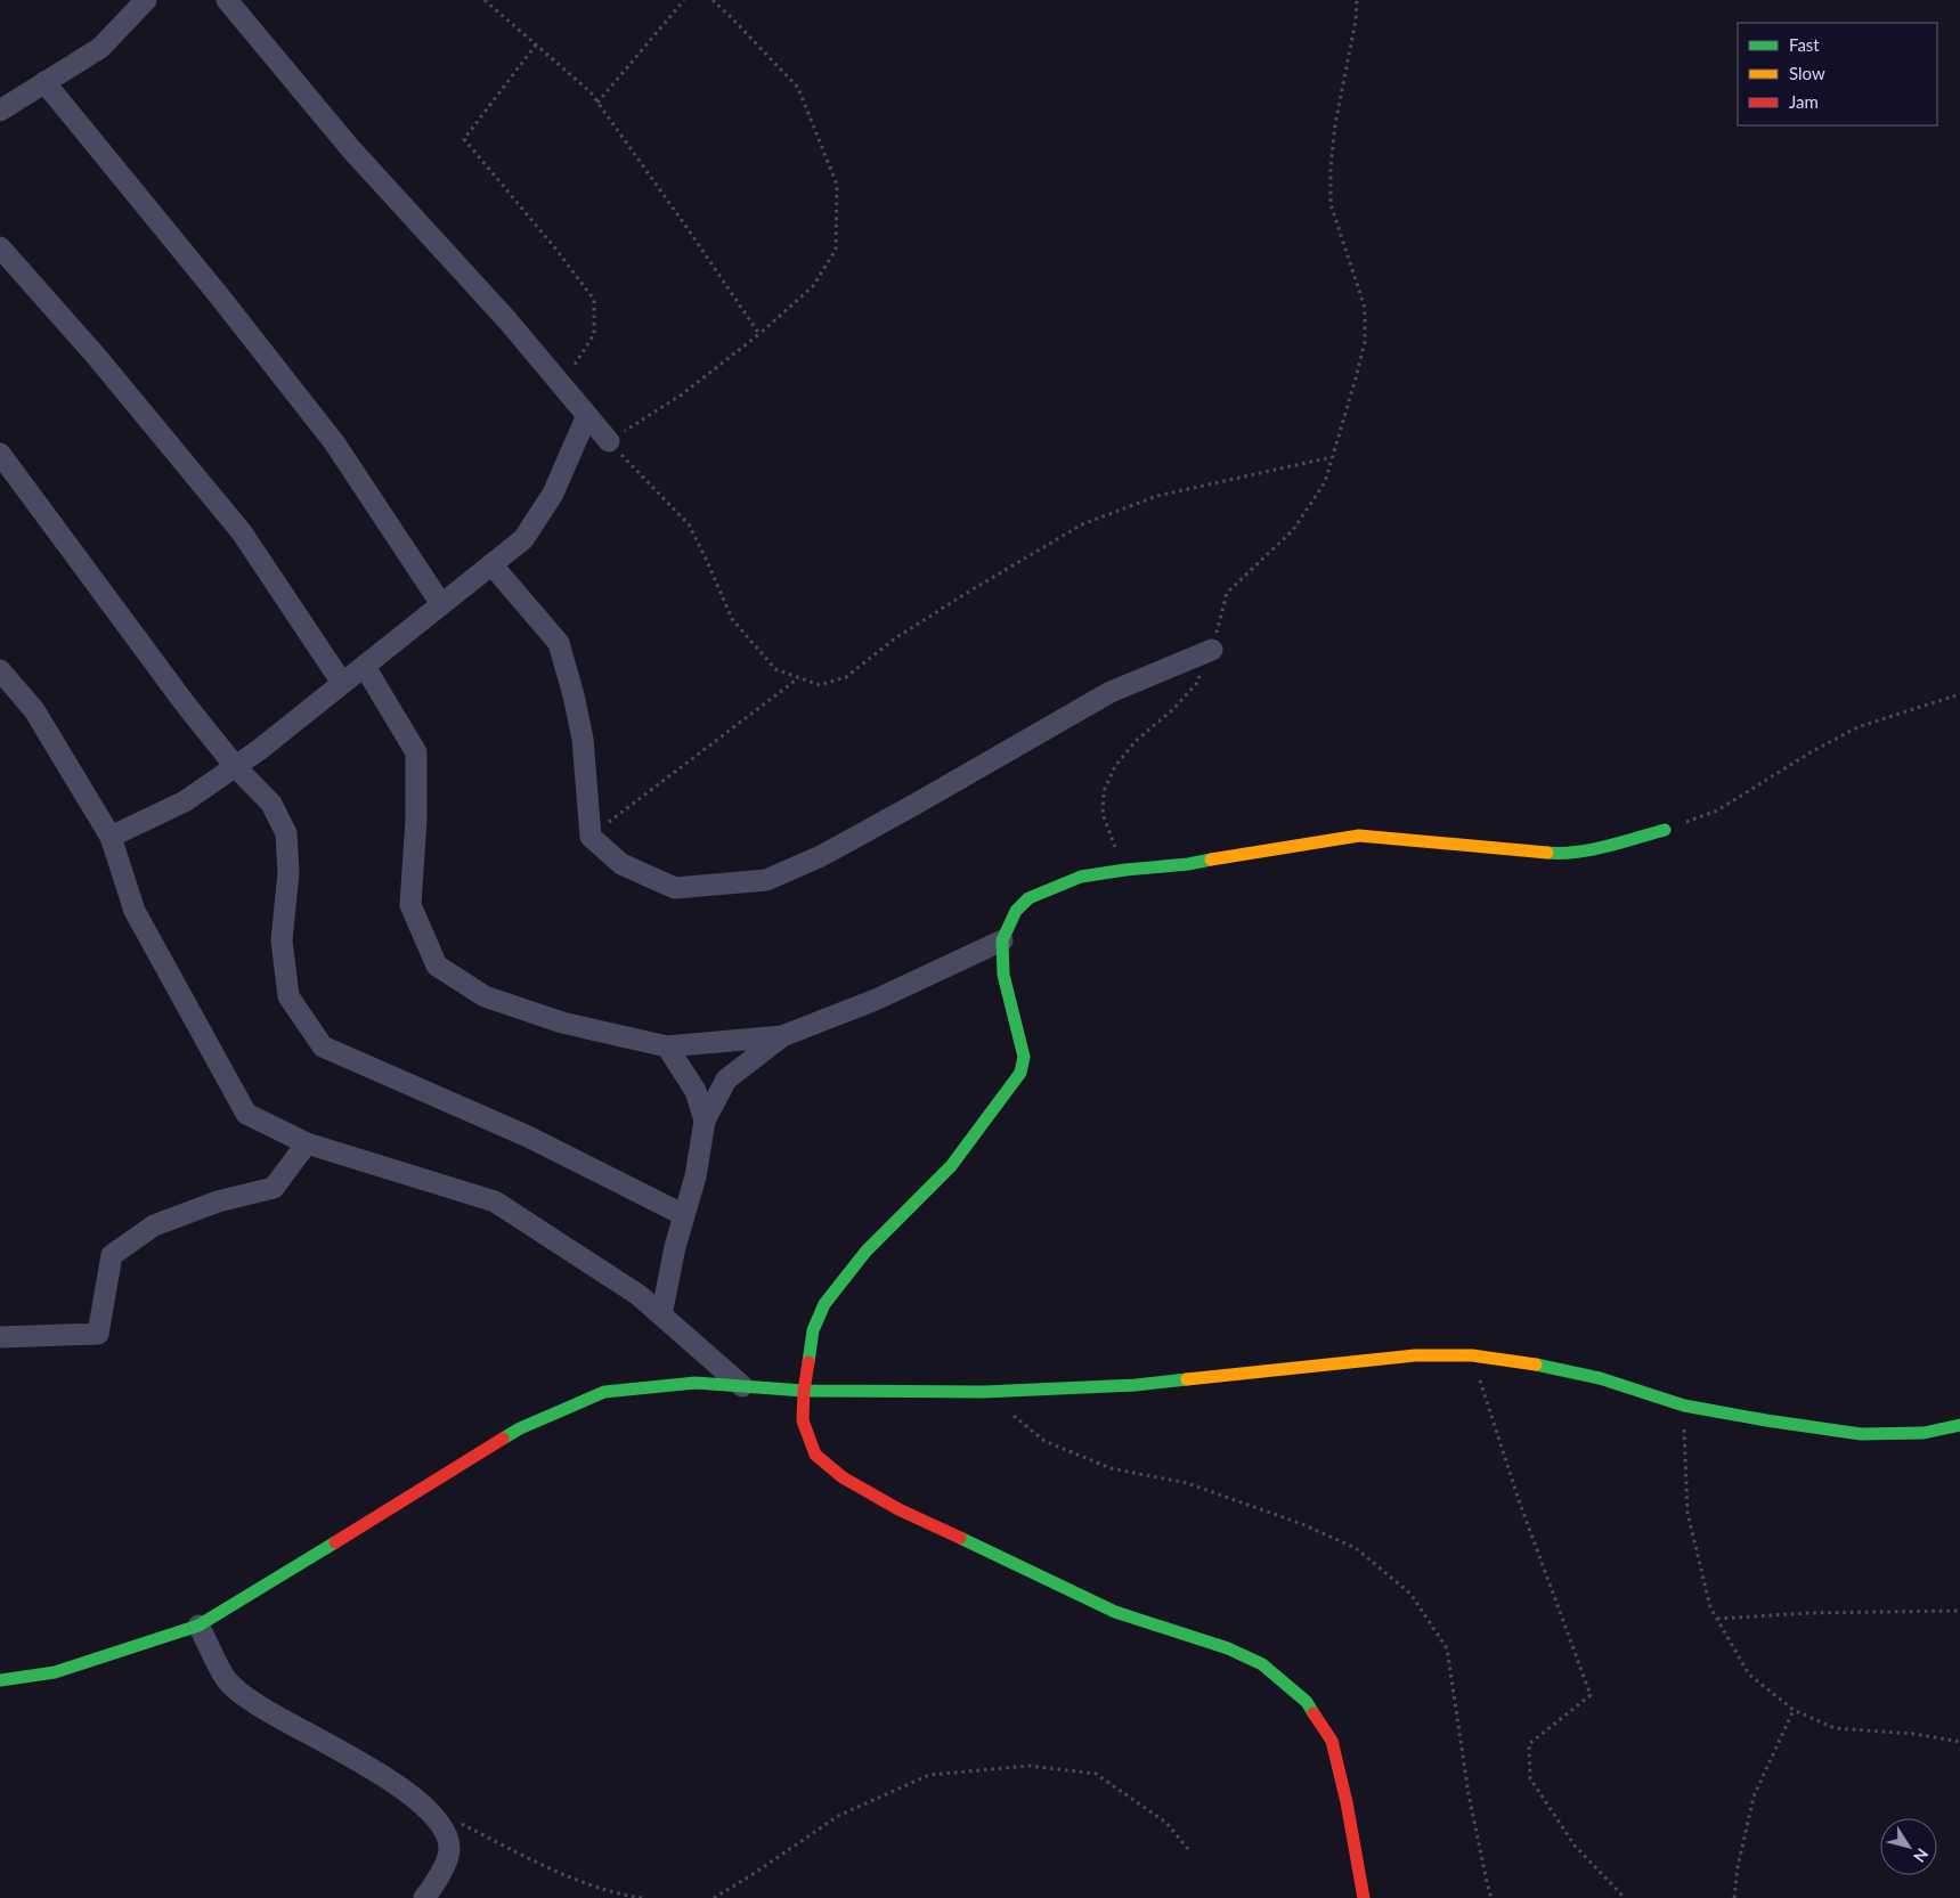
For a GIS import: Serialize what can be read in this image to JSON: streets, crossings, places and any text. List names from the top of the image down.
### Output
{
  "legend": ["Fast", "Slow", "Jam"],
  "north": "bottom right"
}
